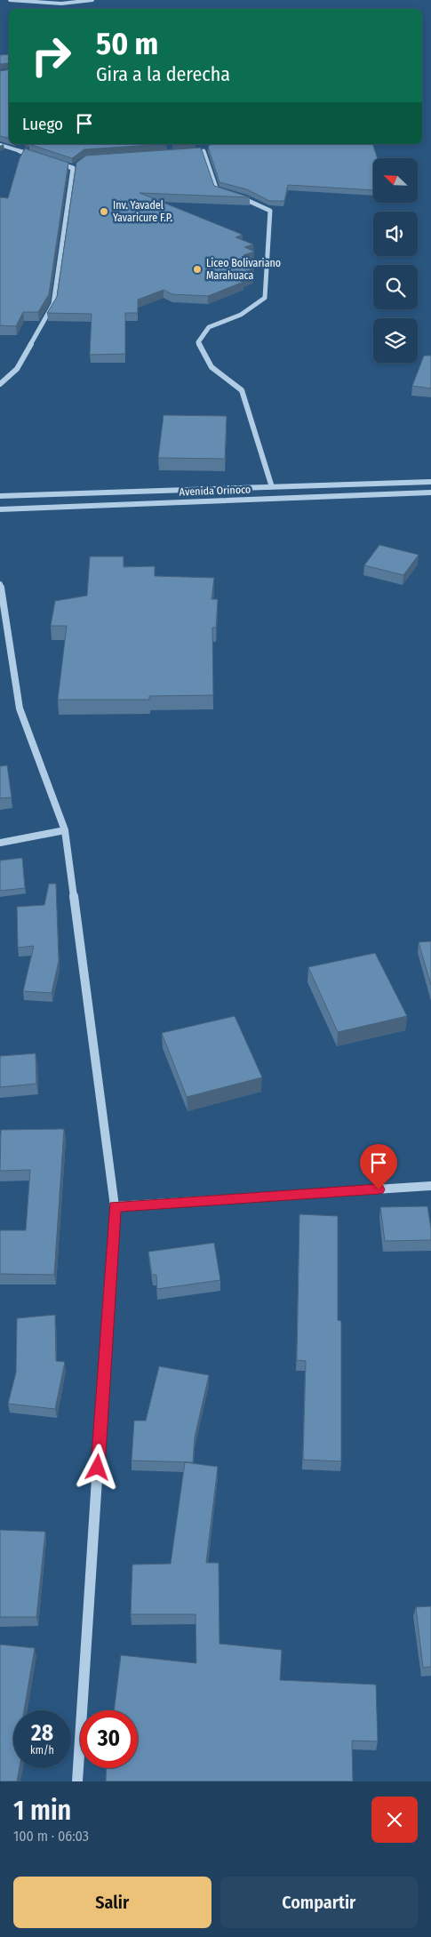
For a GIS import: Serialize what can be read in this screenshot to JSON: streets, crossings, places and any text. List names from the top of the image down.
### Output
{
  "streets": {
    "street": ["Avenida Orinoco"]
  },
  "places": ["Inv. Yavadel Yavaricure F.P.", "Liceo Bolivariano Marahuaca"],
  "north": "top left",
  "page": {
    "turn": ["50 m", "Gira a la derecha"],
    "then": "Luego",
    "speed": "28 km/h",
    "limit": "30",
    "heading": ["1 min", "100 m · 06:03"],
    "buttons": ["Salir", "Compartir"]
  }
}
